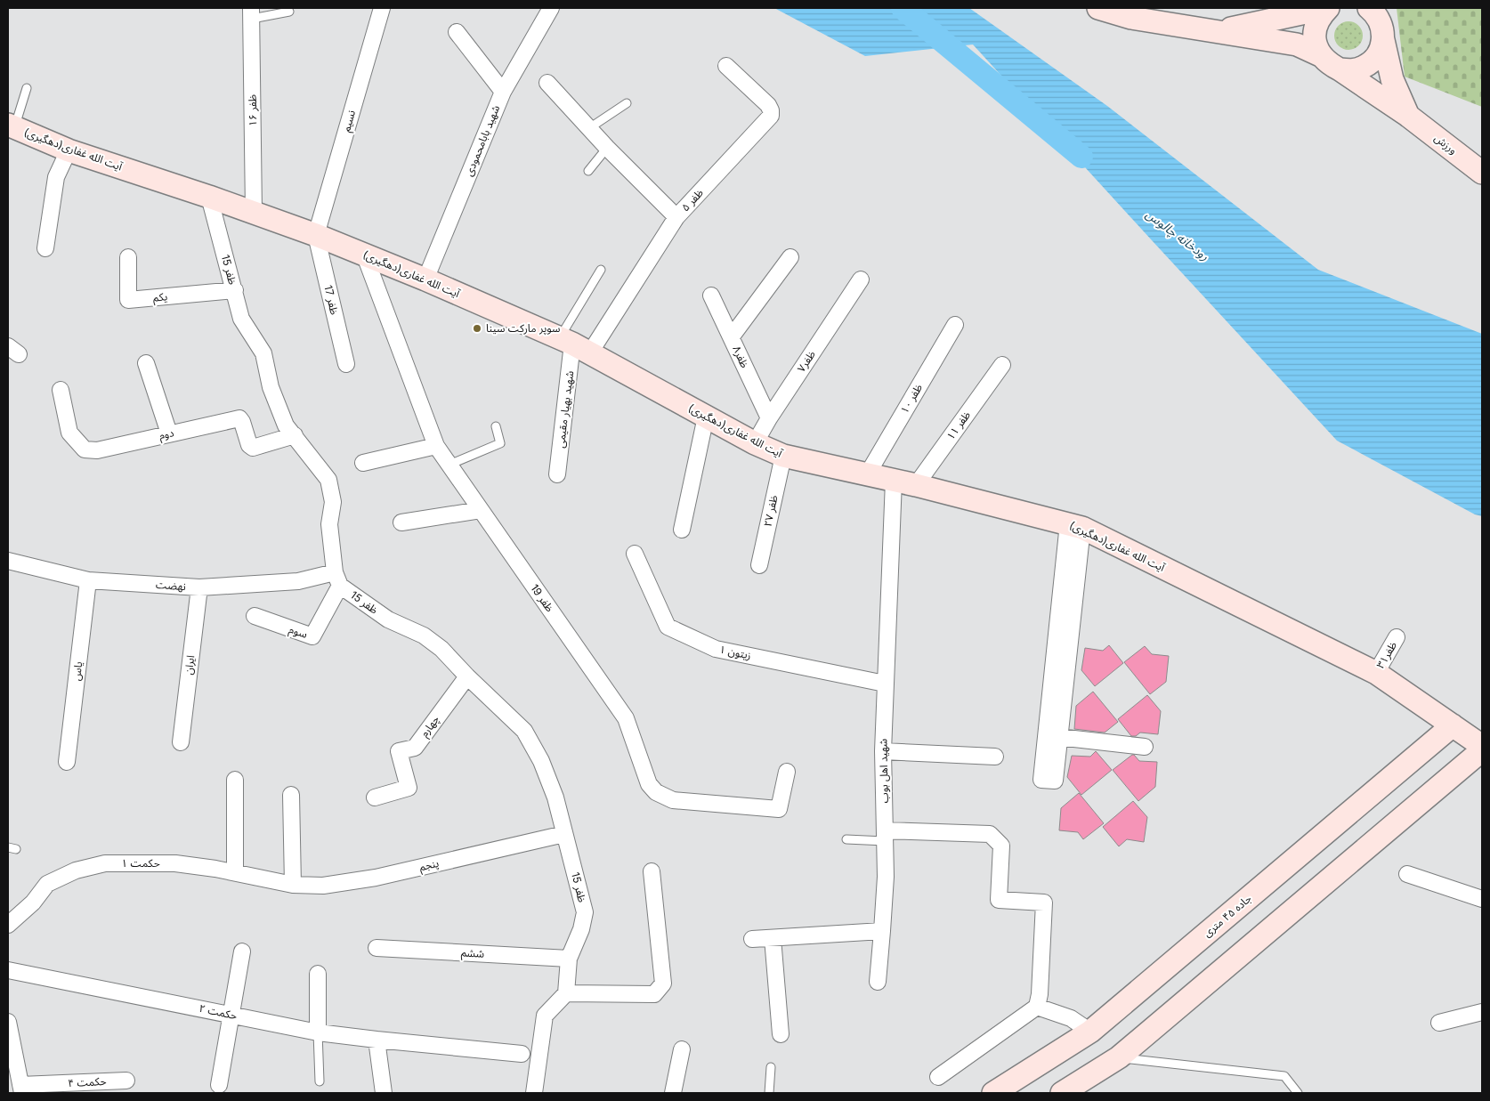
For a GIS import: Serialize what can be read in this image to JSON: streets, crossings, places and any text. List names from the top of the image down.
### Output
{
  "streets": {
    "street": [
      "ظفر ۱۶",
      "نسیم",
      "شهید بابامحمودی",
      "ورزش",
      "آیت الله غفاری(دهگیری)",
      "ظفر ۵",
      "ظفر 15",
      "یکم",
      "ظفر 17",
      "ظفر۸",
      "ظفر۷",
      "ظفر ۱۰",
      "شهید بهیار مقیمی",
      "ظفر ۱۱",
      "دوم",
      "ظفر ۲۷",
      "نهضت",
      "ظفر 19",
      "سوم",
      "زیتون ۱",
      "ظفر۳۱",
      "ایران",
      "یاس",
      "چهارم",
      "شهید اهل بوب",
      "حکمت ۱",
      "پنجم",
      "جاده ۴۵ متری",
      "ششم",
      "حکمت ۲",
      "حکمت ۴"
    ]
  },
  "crossings": [
    ["ظفر ۱۶", "آیت الله غفاری(دهگیری)"],
    ["نسیم", "آیت الله غفاری(دهگیری)"],
    ["نسیم", "ظفر 17"],
    ["شهید بابامحمودی", "آیت الله غفاری(دهگیری)"],
    ["آیت الله غفاری(دهگیری)", "ظفر ۵"],
    ["آیت الله غفاری(دهگیری)", "ظفر 15"],
    ["آیت الله غفاری(دهگیری)", "ظفر 17"],
    ["آیت الله غفاری(دهگیری)", "ظفر۷"],
    ["آیت الله غفاری(دهگیری)", "ظفر ۱۰"],
    ["آیت الله غفاری(دهگیری)", "شهید بهیار مقیمی"],
    ["آیت الله غفاری(دهگیری)", "ظفر ۱۱"],
    ["آیت الله غفاری(دهگیری)", "ظفر ۲۷"],
    ["آیت الله غفاری(دهگیری)", "ظفر 19"],
    ["آیت الله غفاری(دهگیری)", "ظفر۳۱"],
    ["آیت الله غفاری(دهگیری)", "شهید اهل بوب"],
    ["آیت الله غفاری(دهگیری)", "جاده ۴۵ متری"],
    ["ظفر ۵", "شهید بهیار مقیمی"],
    ["ظفر 15", "یکم"],
    ["ظفر 15", "دوم"],
    ["ظفر 15", "نهضت"],
    ["ظفر 15", "سوم"],
    ["ظفر 15", "چهارم"],
    ["ظفر 15", "پنجم"],
    ["ظفر 15", "ششم"],
    ["ظفر۸", "ظفر۷"],
    ["نهضت", "سوم"],
    ["نهضت", "ایران"],
    ["نهضت", "یاس"],
    ["زیتون ۱", "شهید اهل بوب"],
    ["حکمت ۱", "پنجم"]
  ],
  "water": ["رودخانه چالوس"],
  "places": ["سوپر مارکت سینا"]
}
